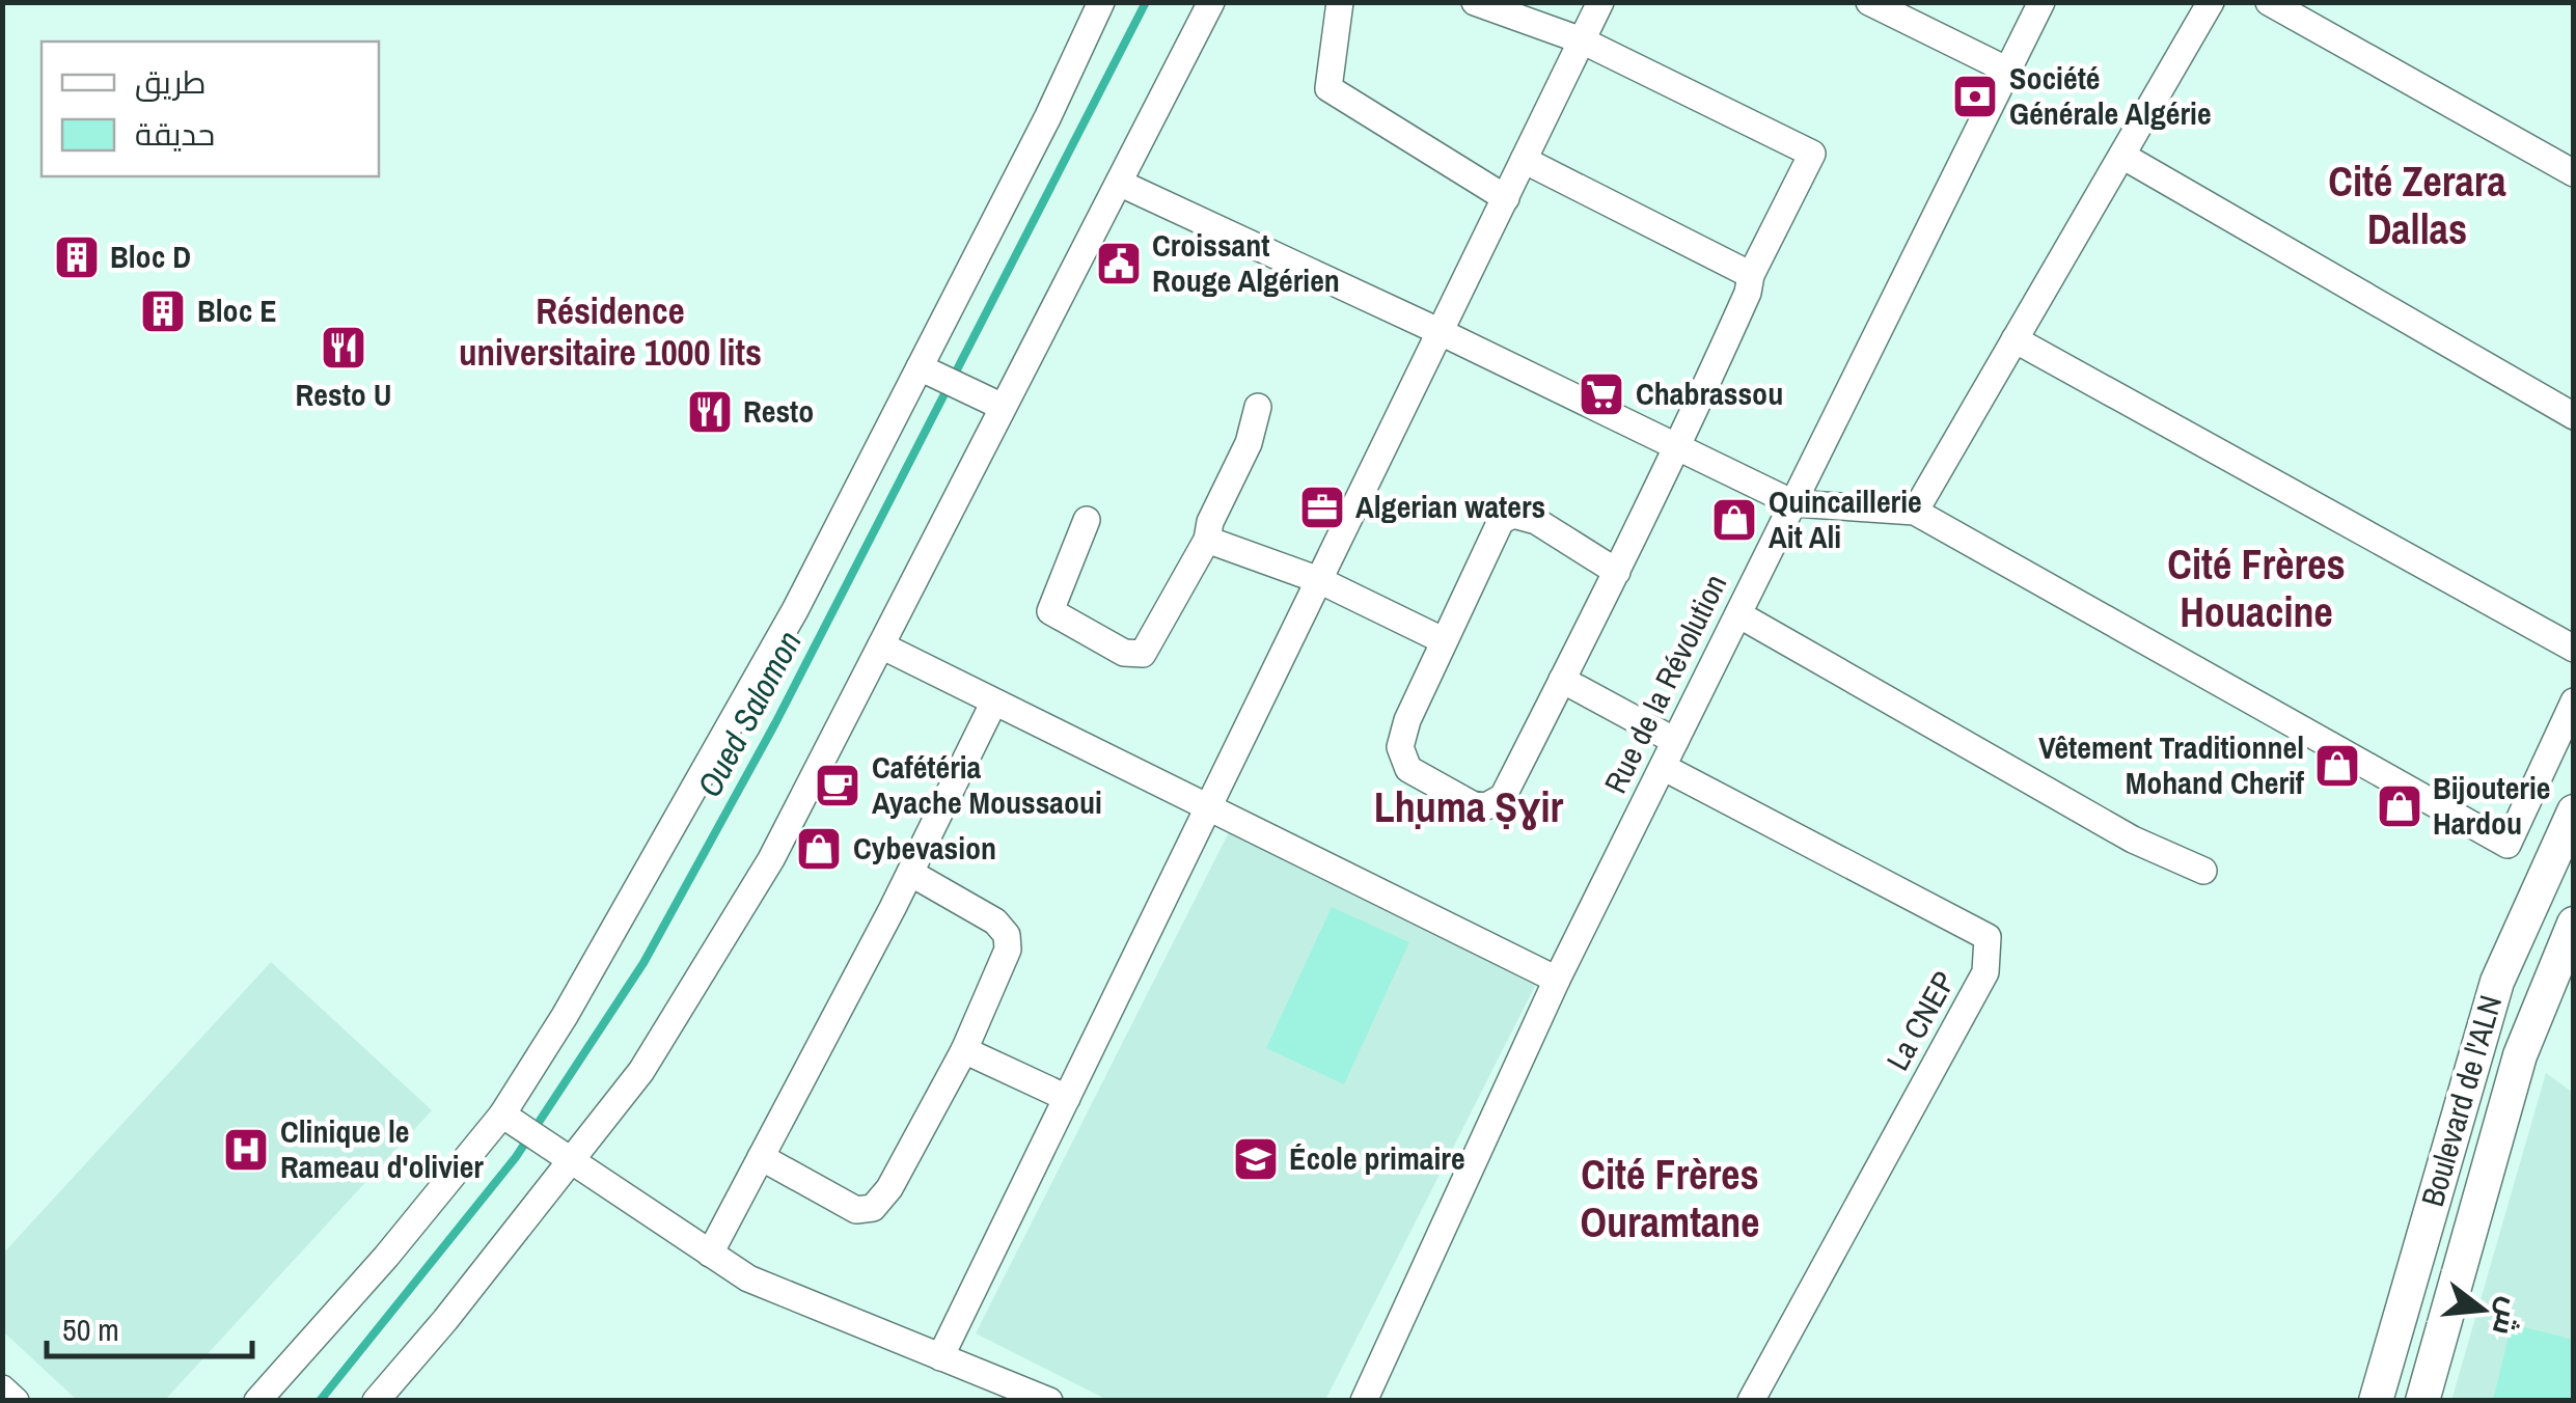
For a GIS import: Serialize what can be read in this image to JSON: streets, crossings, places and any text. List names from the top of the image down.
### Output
{
  "streets": {
    "main road": ["Boulevard de l'ALN"],
    "street": ["Rue de la Révolution", "La CNEP"]
  },
  "crossings": [
    ["Rue de la Révolution", "La CNEP"]
  ],
  "districts": [
    "Cité Zerara Dallas",
    "Résidence universitaire 1000 lits",
    "Cité Frères Houacine",
    "Lḥuma Ṣɣir",
    "Cité Frères Ouramtane"
  ],
  "water": ["Oued Salomon"],
  "places": {
    "bank": ["Société Générale Algérie"],
    "building": ["Bloc D", "Bloc E"],
    "public building": ["Croissant Rouge Algérien"],
    "restaurant": ["Resto U", "Resto"],
    "supermarket": ["Chabrassou"],
    "office": ["Algerian waters"],
    "shop": [
      "Quincaillerie Ait Ali",
      "Vêtement Traditionnel Mohand Cherif",
      "Bijouterie Hardou",
      "Cybevasion"
    ],
    "cafe": ["Cafétéria Ayache Moussaoui"],
    "hospital": ["Clinique le Rameau d'olivier"],
    "school or university": ["École primaire"]
  },
  "legend": ["طريق", "حديقة"],
  "scale_bar": "50 m",
  "north": "right"
}
